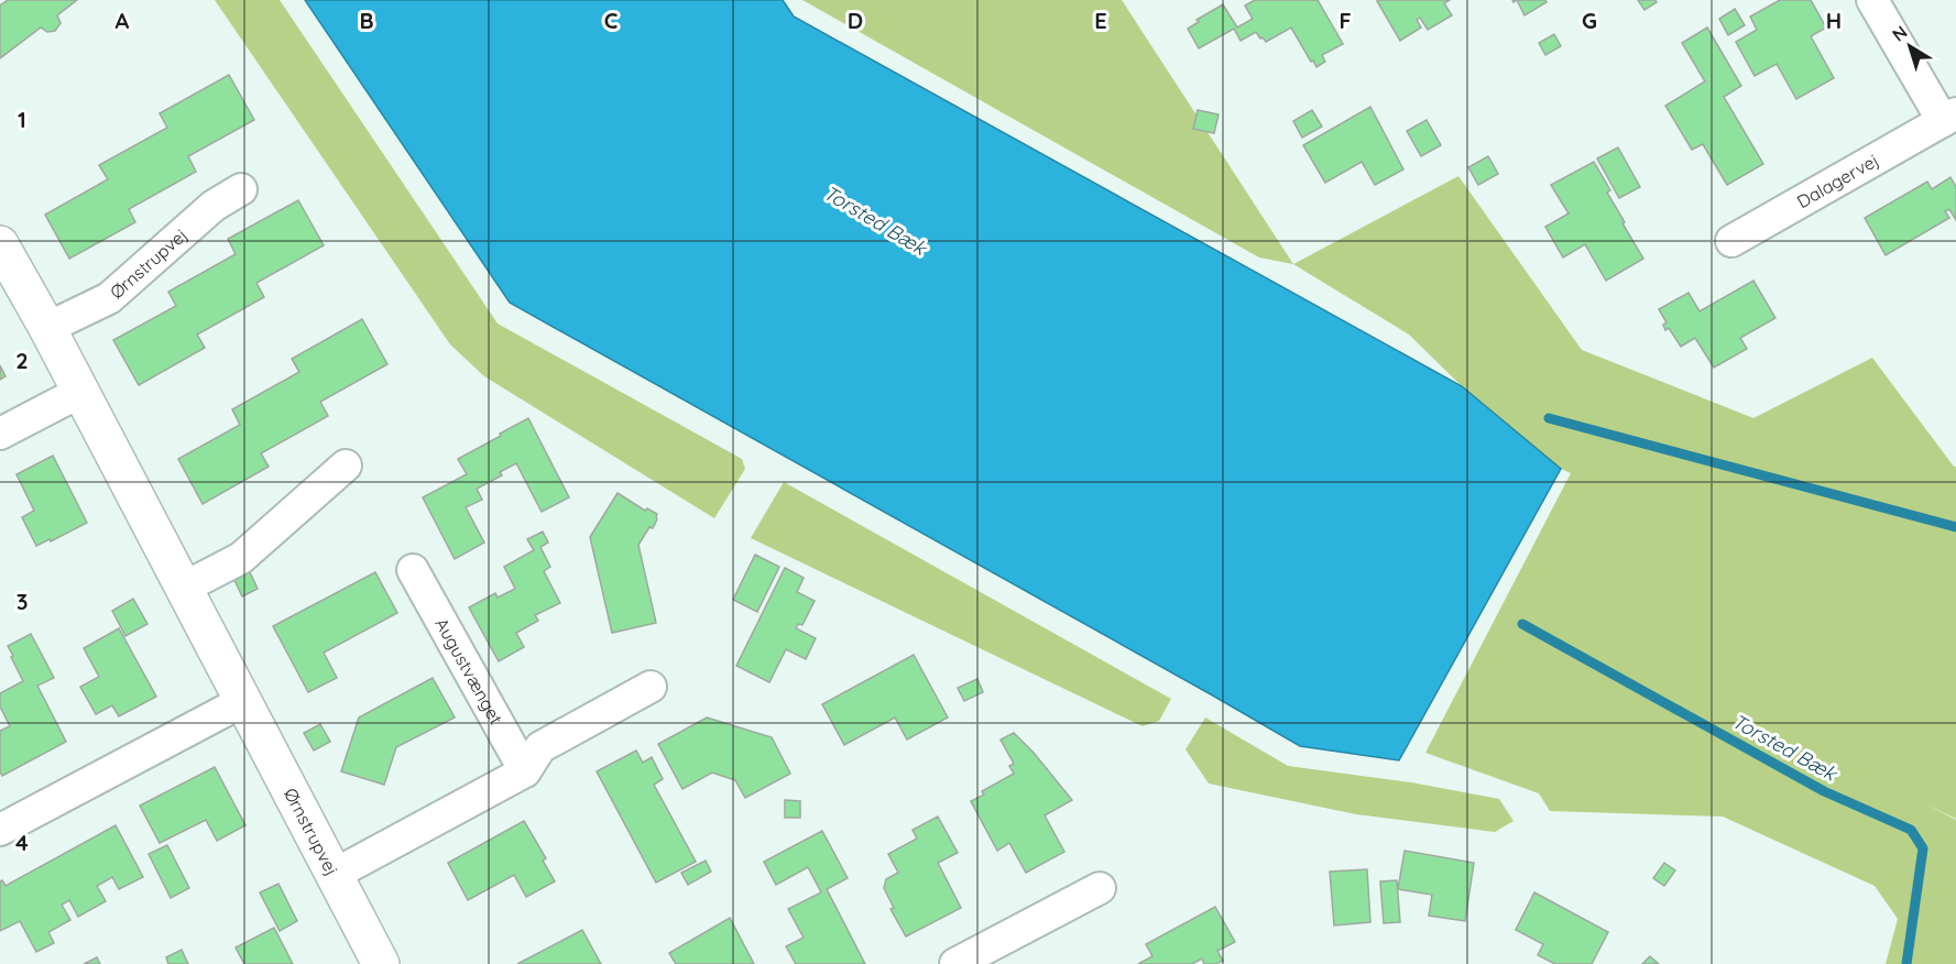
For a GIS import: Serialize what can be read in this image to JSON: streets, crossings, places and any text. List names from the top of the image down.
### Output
{
  "streets": {
    "street": ["Dalagervej", "Ørnstrupvej", "Augustvænget"]
  },
  "water": ["Torsted Bæk"],
  "north": "top left",
  "grid": {
    "columns": [
      "A",
      "B",
      "C",
      "D",
      "E",
      "F",
      "G",
      "H"
    ],
    "rows": [
      "1",
      "2",
      "3",
      "4"
    ]
  }
}
